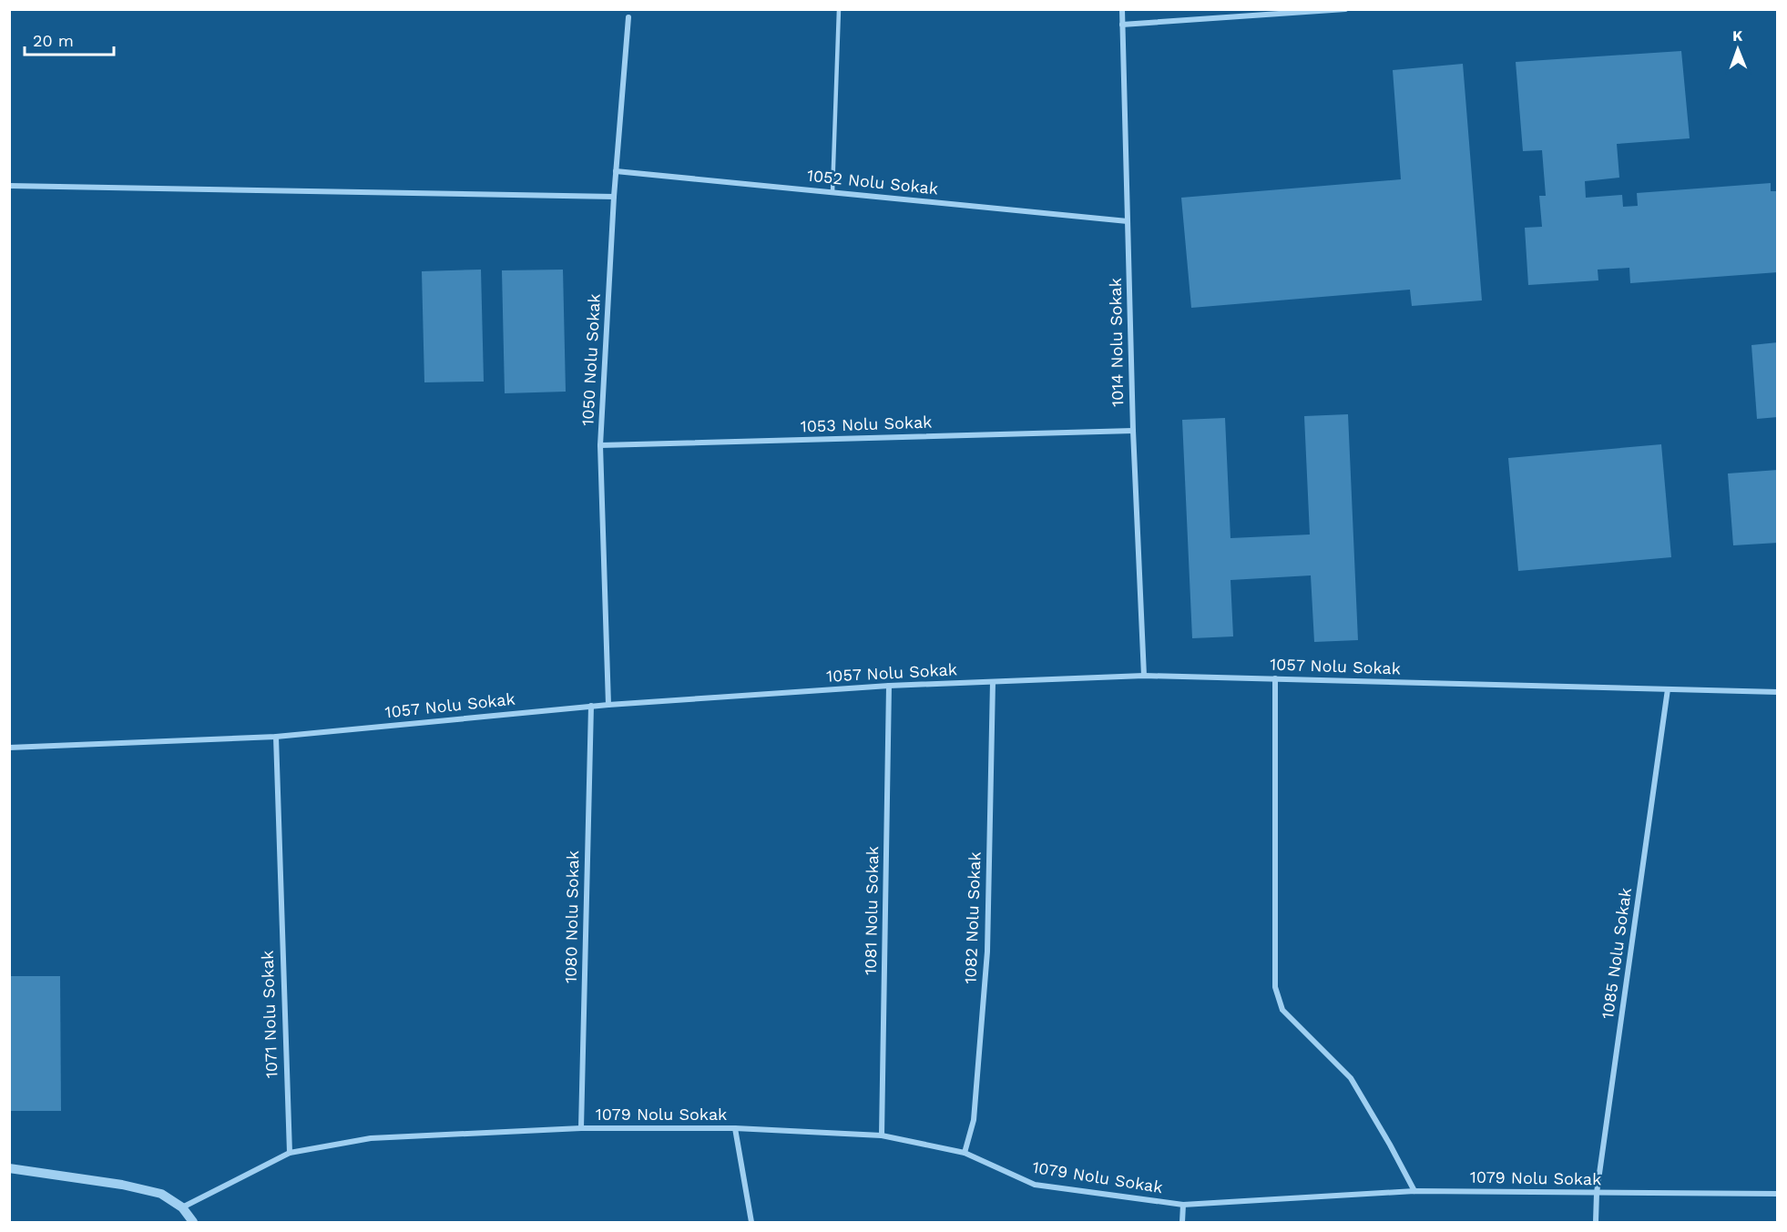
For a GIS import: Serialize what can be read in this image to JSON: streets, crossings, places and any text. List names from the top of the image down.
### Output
{
  "streets": {
    "street": [
      "1052 Nolu Sokak",
      "1014 Nolu Sokak",
      "1050 Nolu Sokak",
      "1053 Nolu Sokak",
      "1057 Nolu Sokak",
      "1081 Nolu Sokak",
      "1080 Nolu Sokak",
      "1082 Nolu Sokak",
      "1085 Nolu Sokak",
      "1071 Nolu Sokak",
      "1079 Nolu Sokak"
    ]
  },
  "crossings": [
    ["1052 Nolu Sokak", "1014 Nolu Sokak"],
    ["1052 Nolu Sokak", "1050 Nolu Sokak"],
    ["1014 Nolu Sokak", "1053 Nolu Sokak"],
    ["1014 Nolu Sokak", "1057 Nolu Sokak"],
    ["1050 Nolu Sokak", "1053 Nolu Sokak"],
    ["1050 Nolu Sokak", "1057 Nolu Sokak"],
    ["1057 Nolu Sokak", "1081 Nolu Sokak"],
    ["1057 Nolu Sokak", "1080 Nolu Sokak"],
    ["1057 Nolu Sokak", "1082 Nolu Sokak"],
    ["1057 Nolu Sokak", "1085 Nolu Sokak"],
    ["1057 Nolu Sokak", "1071 Nolu Sokak"],
    ["1081 Nolu Sokak", "1079 Nolu Sokak"],
    ["1080 Nolu Sokak", "1079 Nolu Sokak"],
    ["1082 Nolu Sokak", "1079 Nolu Sokak"],
    ["1085 Nolu Sokak", "1079 Nolu Sokak"],
    ["1071 Nolu Sokak", "1079 Nolu Sokak"]
  ],
  "scale_bar": "20 m",
  "north": "top"
}
